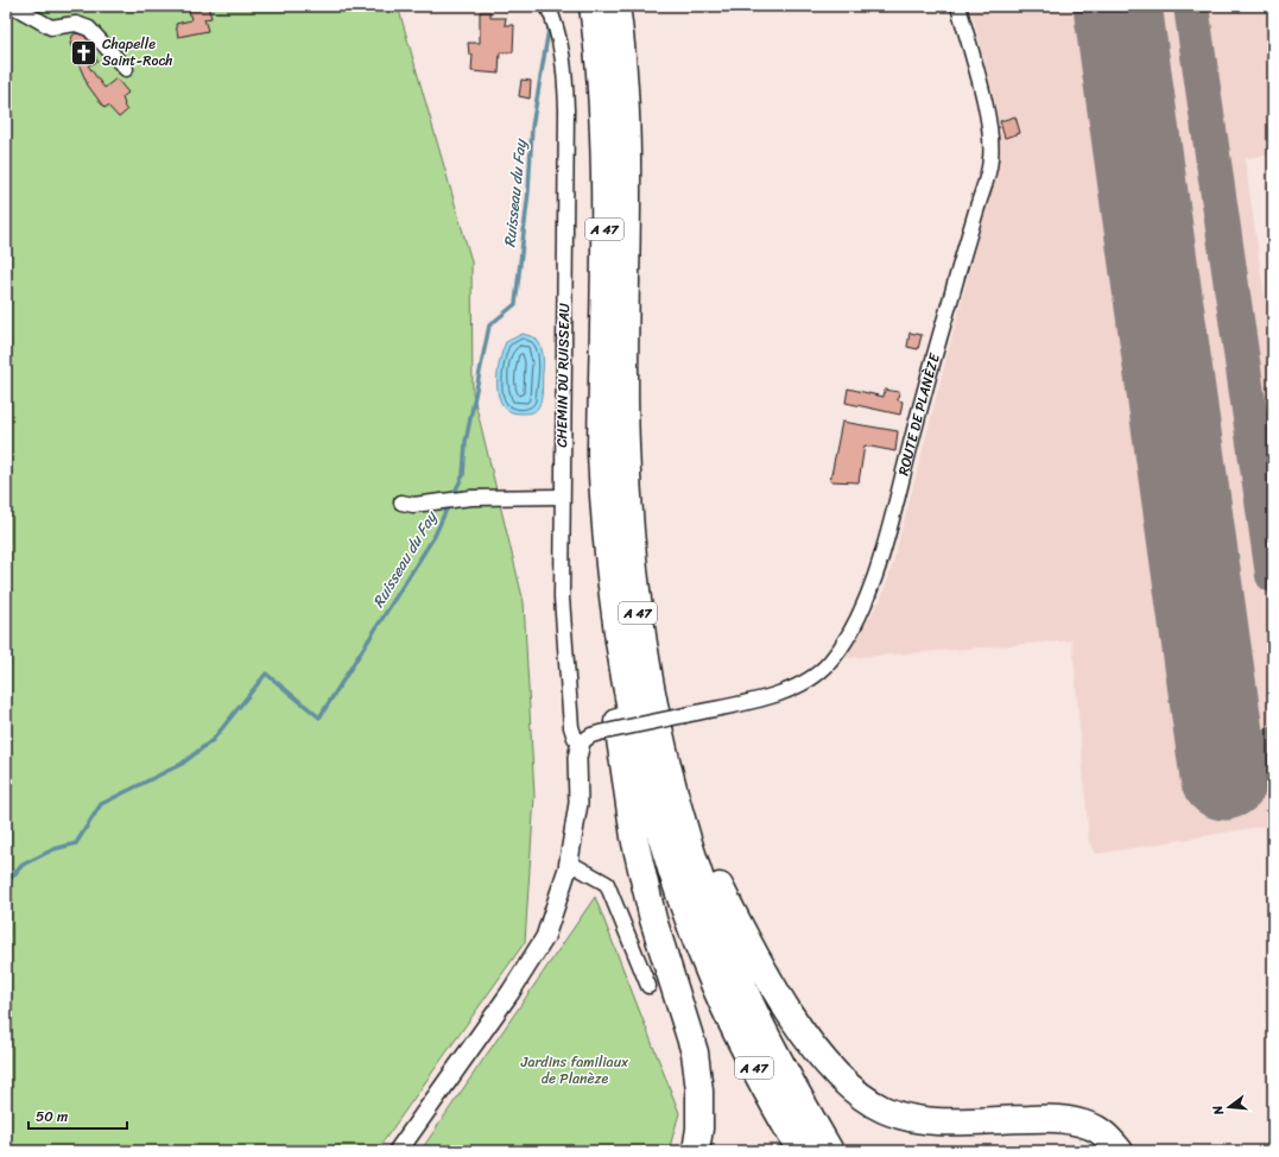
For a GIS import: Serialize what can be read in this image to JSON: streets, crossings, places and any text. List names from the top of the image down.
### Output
{
  "streets": {
    "highway": ["A 47"],
    "street": ["CHEMIN DU RUISSEAU", "ROUTE DE PLANÈZE"]
  },
  "crossings": [
    ["CHEMIN DU RUISSEAU", "ROUTE DE PLANÈZE"]
  ],
  "water": ["Ruisseau du Fay"],
  "parks": ["Jardins familiaux de Planèze"],
  "places": {
    "church": ["Chapelle Saint-Roch"]
  },
  "scale_bar": "50 m",
  "north": "left"
}
